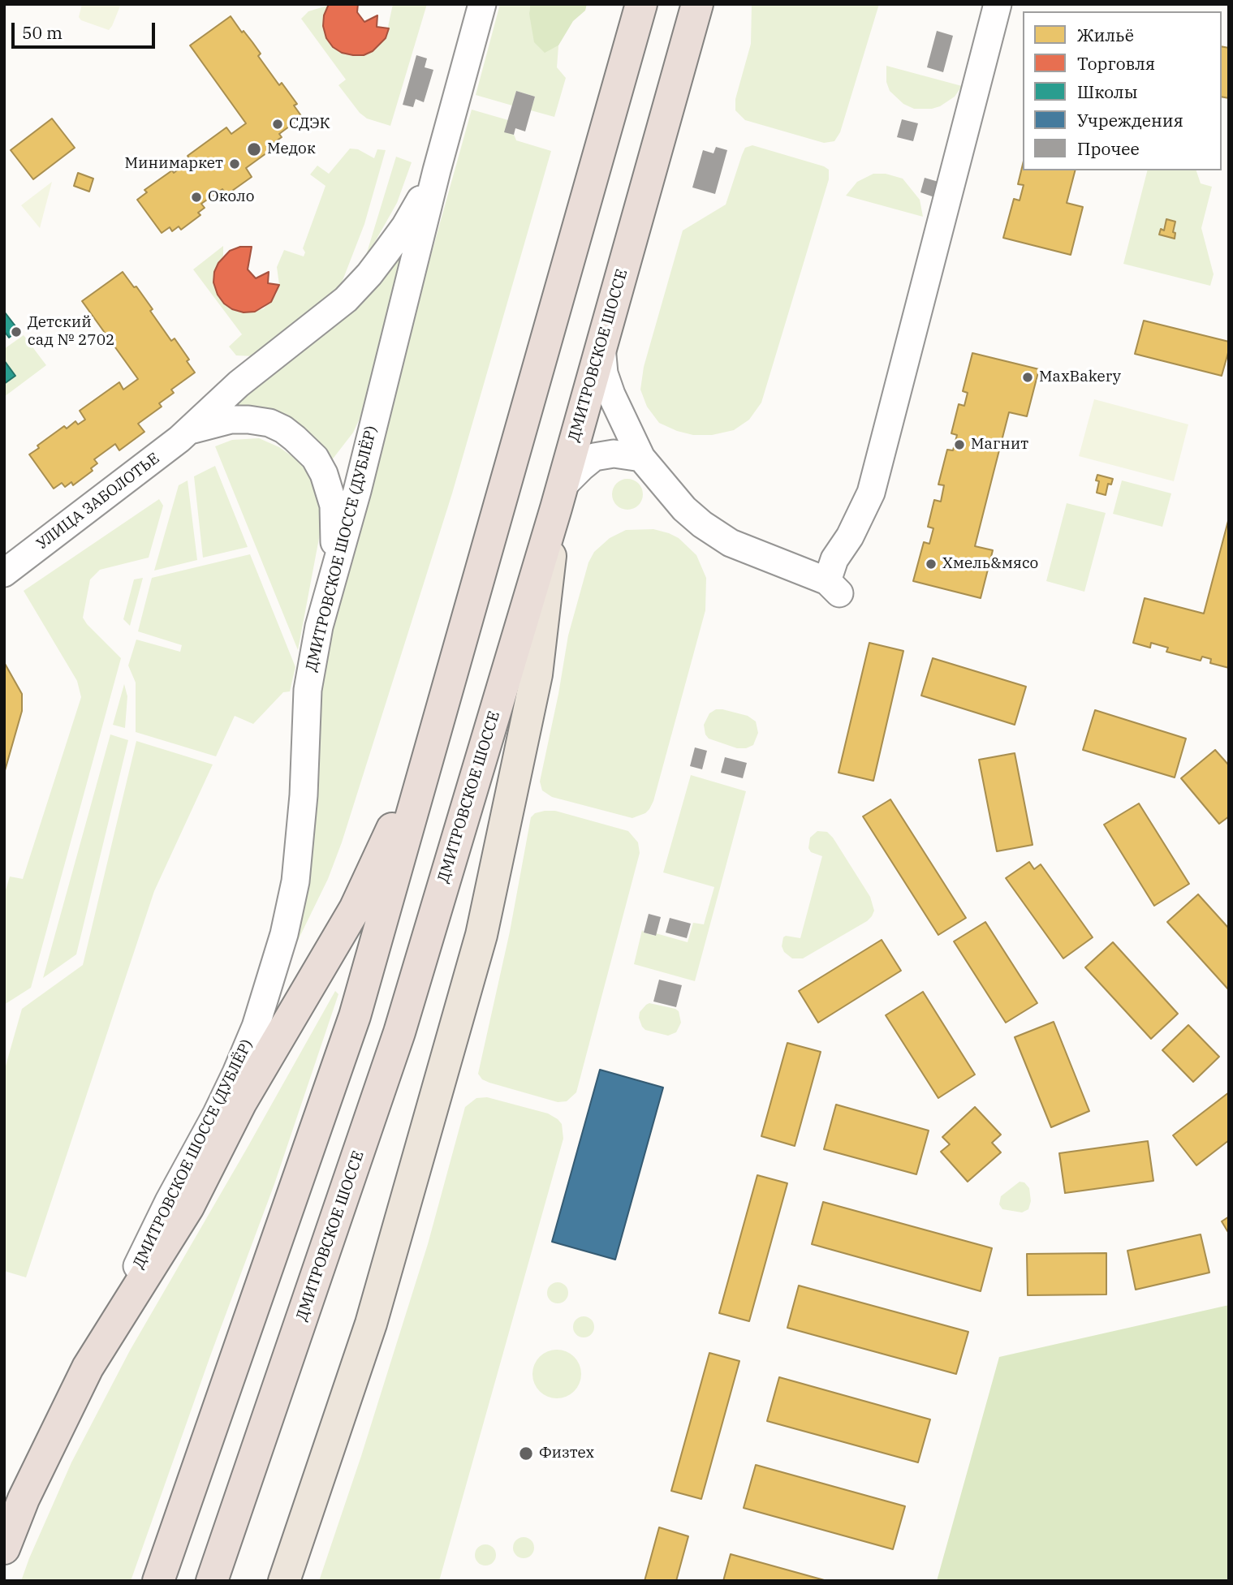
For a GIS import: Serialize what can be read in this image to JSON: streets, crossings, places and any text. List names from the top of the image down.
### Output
{
  "streets": {
    "highway": ["ДМИТРОВСКОЕ ШОССЕ", "ДМИТРОВСКОЕ ШОССЕ (ДУБЛЁР)"],
    "street": ["УЛИЦА ЗАБОЛОТЬЕ"]
  },
  "crossings": [
    ["УЛИЦА ЗАБОЛОТЬЕ", "ДМИТРОВСКОЕ ШОССЕ (ДУБЛЁР)"]
  ],
  "places": [
    "СДЭК",
    "Медок",
    "Минимаркет",
    "Около",
    "Детский сад № 2702",
    "MaxBakery",
    "Магнит",
    "Хмель&мясо",
    "Физтех"
  ],
  "legend": [
    "Жильё",
    "Торговля",
    "Школы",
    "Учреждения",
    "Прочее"
  ],
  "scale_bar": "50 m"
}
